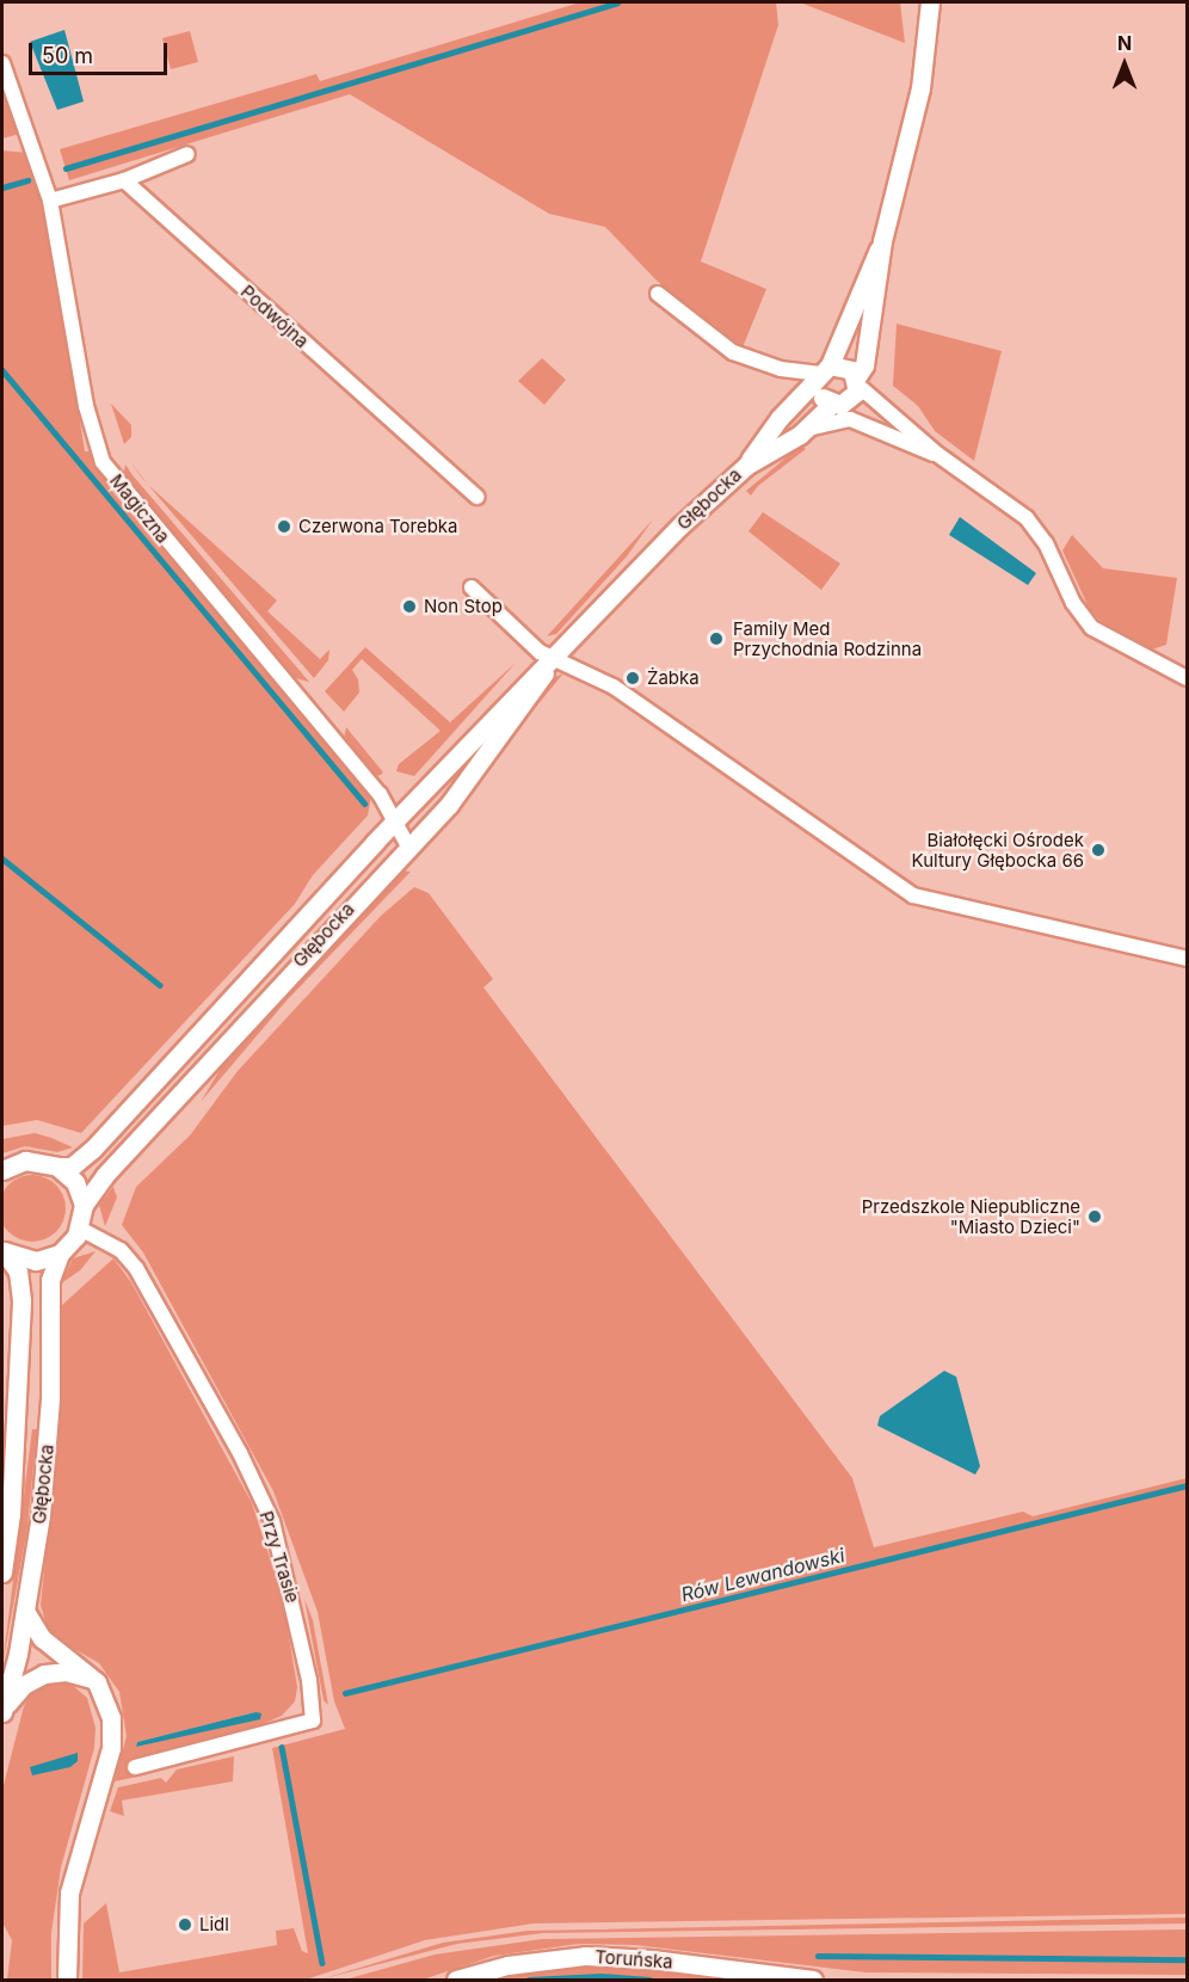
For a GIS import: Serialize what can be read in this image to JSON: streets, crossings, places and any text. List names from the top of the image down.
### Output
{
  "streets": {
    "street": [
      "Podwójna",
      "Głębocka",
      "Magiczna",
      "Przy Trasie",
      "Toruńska"
    ]
  },
  "crossings": [
    ["Głębocka", "Magiczna"]
  ],
  "water": ["Rów Lewandowski"],
  "places": [
    "Czerwona Torebka",
    "Non Stop",
    "Family Med Przychodnia Rodzinna",
    "Żabka",
    "Białołęcki Ośrodek Kultury Głębocka 66",
    "Przedszkole Niepubliczne \"Miasto Dzieci\"",
    "Lidl"
  ],
  "scale_bar": "50 m",
  "north": "top"
}
